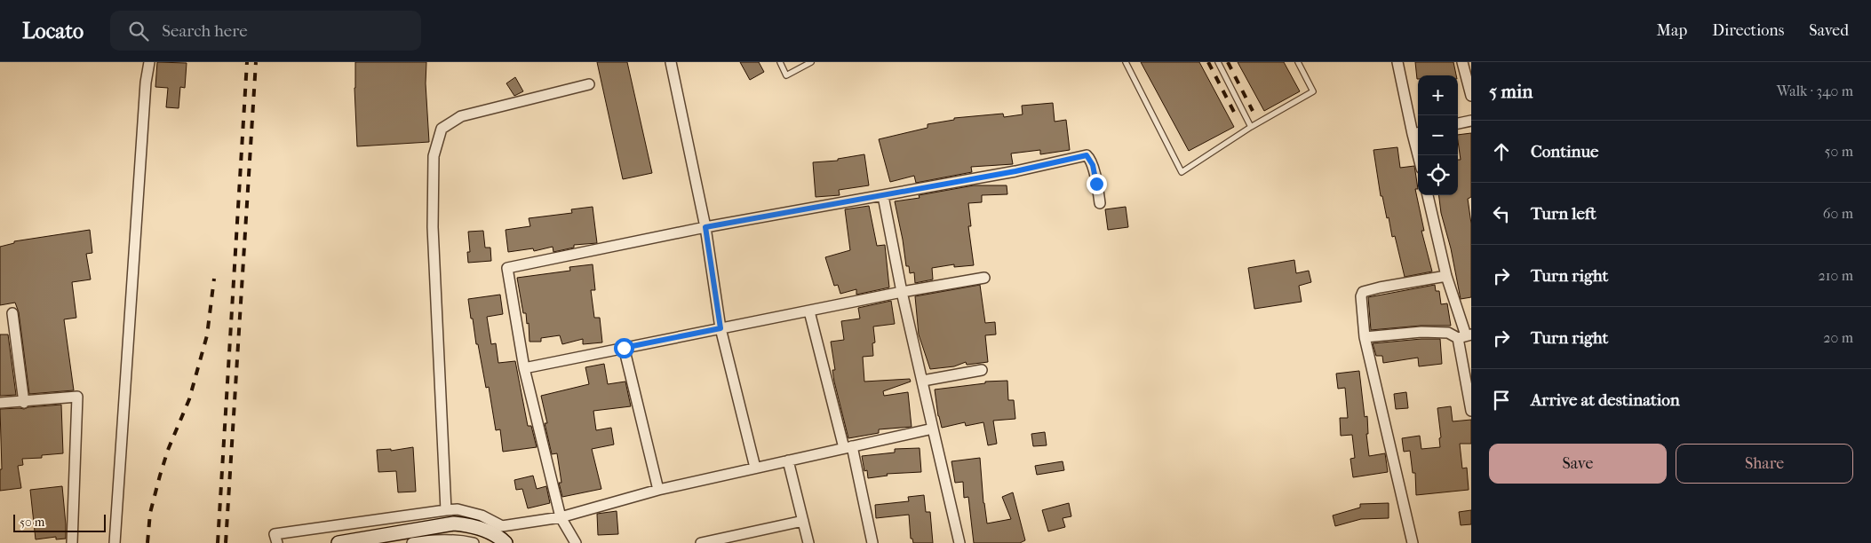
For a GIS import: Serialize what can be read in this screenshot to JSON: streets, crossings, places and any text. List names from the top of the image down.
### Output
{
  "scale_bar": "50 m",
  "page": {
    "header": "Locato",
    "search": "Search here",
    "nav": ["Map", "Directions", "Saved"],
    "heading": ["5 min", "Walk · 340 m"],
    "map_buttons": ["+", "−"],
    "list": [
      ["Continue", "50 m"],
      ["Turn left", "60 m"],
      ["Turn right", "210 m"],
      ["Turn right", "20 m"],
      "Arrive at destination"
    ],
    "buttons": ["Save", "Share"],
    "scale": "50 m"
  }
}
